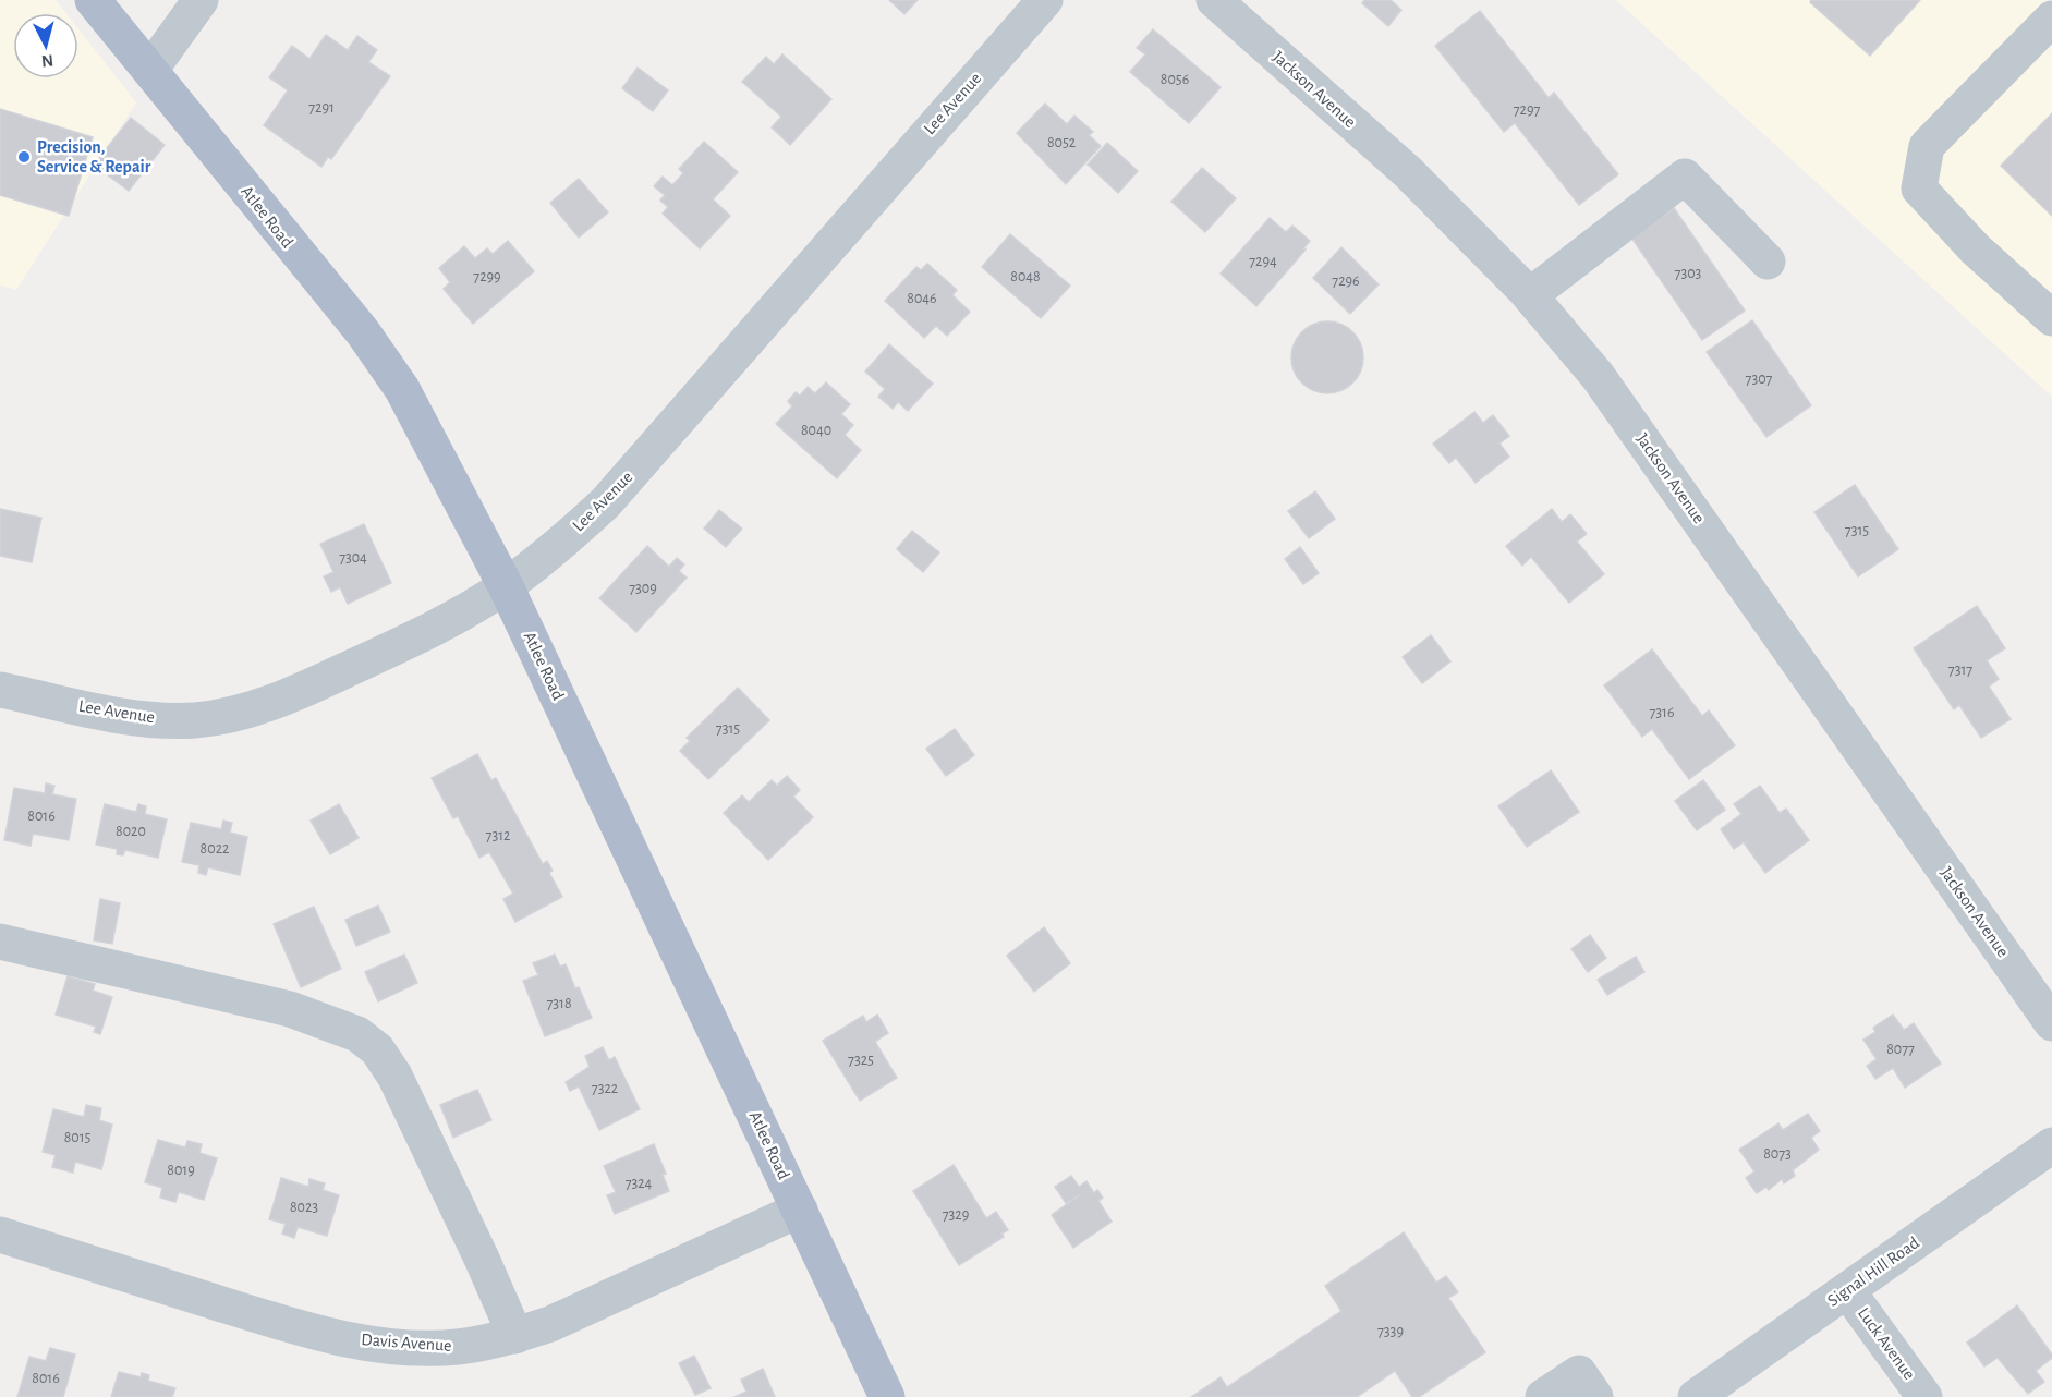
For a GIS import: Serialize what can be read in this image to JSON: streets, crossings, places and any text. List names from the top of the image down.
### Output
{
  "streets": {
    "main road": ["Atlee Road"],
    "street": [
      "Jackson Avenue",
      "Lee Avenue",
      "Signal Hill Road",
      "Davis Avenue",
      "Luck Avenue"
    ]
  },
  "crossings": [
    ["Lee Avenue", "Atlee Road"],
    ["Atlee Road", "Davis Avenue"],
    ["Signal Hill Road", "Luck Avenue"]
  ],
  "places": ["Precision, Service & Repair"],
  "house_numbers": [
    "8056",
    "7291",
    "7297",
    "8052",
    "7294",
    "7303",
    "7299",
    "8048",
    "7296",
    "8046",
    "7307",
    "8040",
    "7315",
    "7304",
    "7309",
    "7317",
    "7316",
    "7315",
    "8016",
    "8020",
    "7312",
    "8022",
    "7318",
    "8077",
    "7325",
    "7322",
    "8015",
    "8073",
    "8019",
    "7324",
    "8023",
    "7329",
    "7339",
    "8016"
  ],
  "north": "bottom"
}
